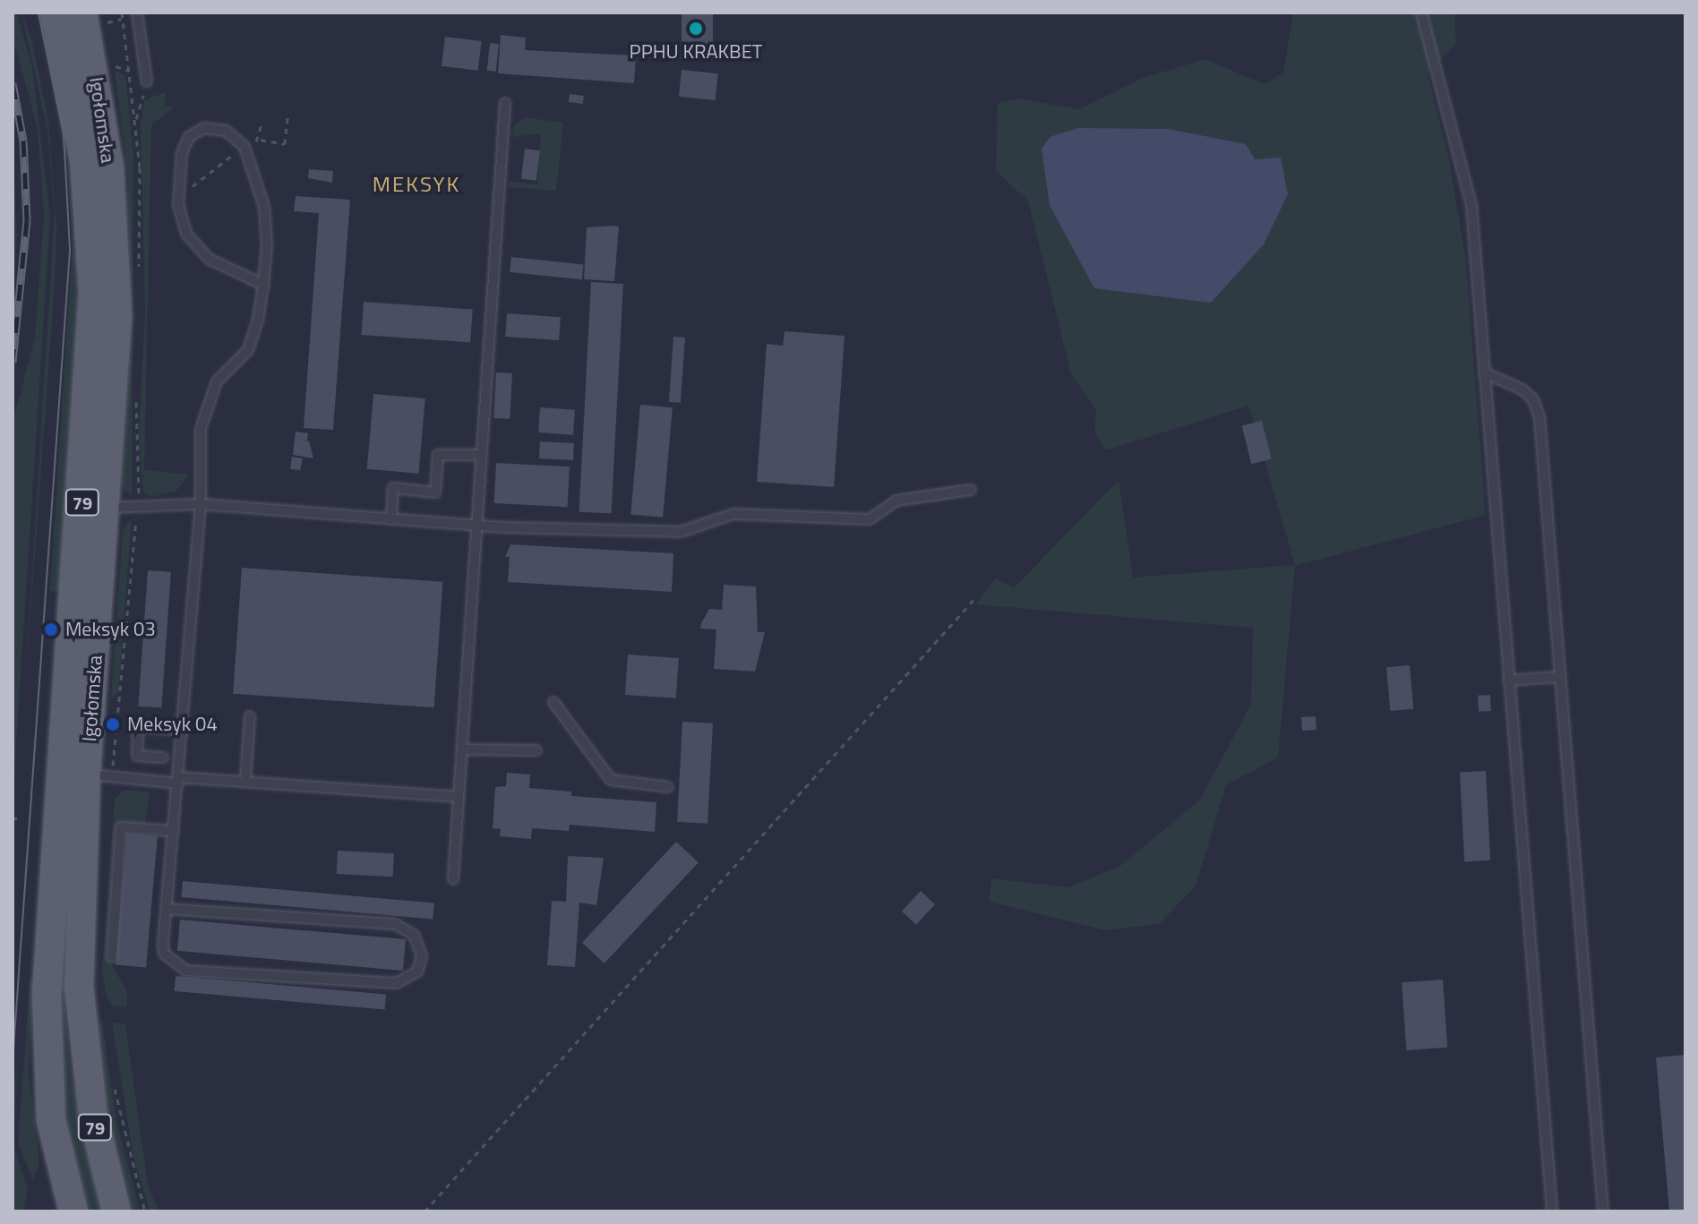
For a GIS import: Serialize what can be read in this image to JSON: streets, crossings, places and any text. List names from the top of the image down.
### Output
{
  "streets": {
    "main road": ["Igołomska", "79"]
  },
  "districts": ["MEKSYK"],
  "places": ["PPHU KRAKBET", "Meksyk 03", "Meksyk 04"]
}
